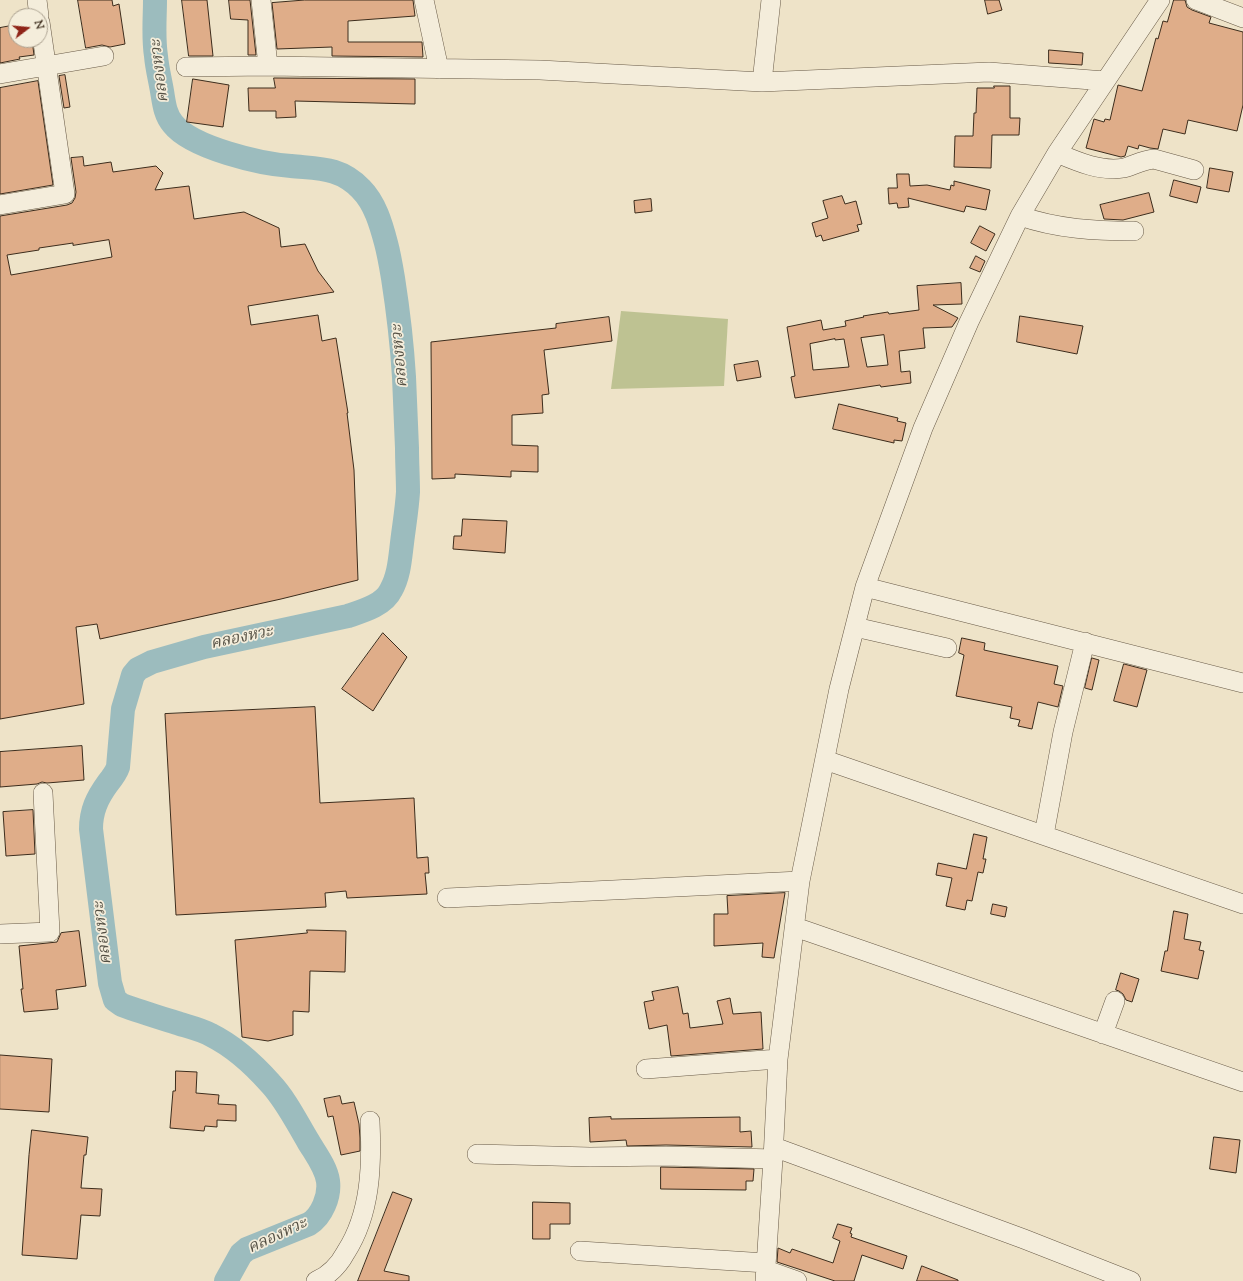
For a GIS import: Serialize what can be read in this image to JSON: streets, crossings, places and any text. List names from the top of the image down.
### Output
{
  "water": ["คลองหวะ"],
  "north": "right"
}
